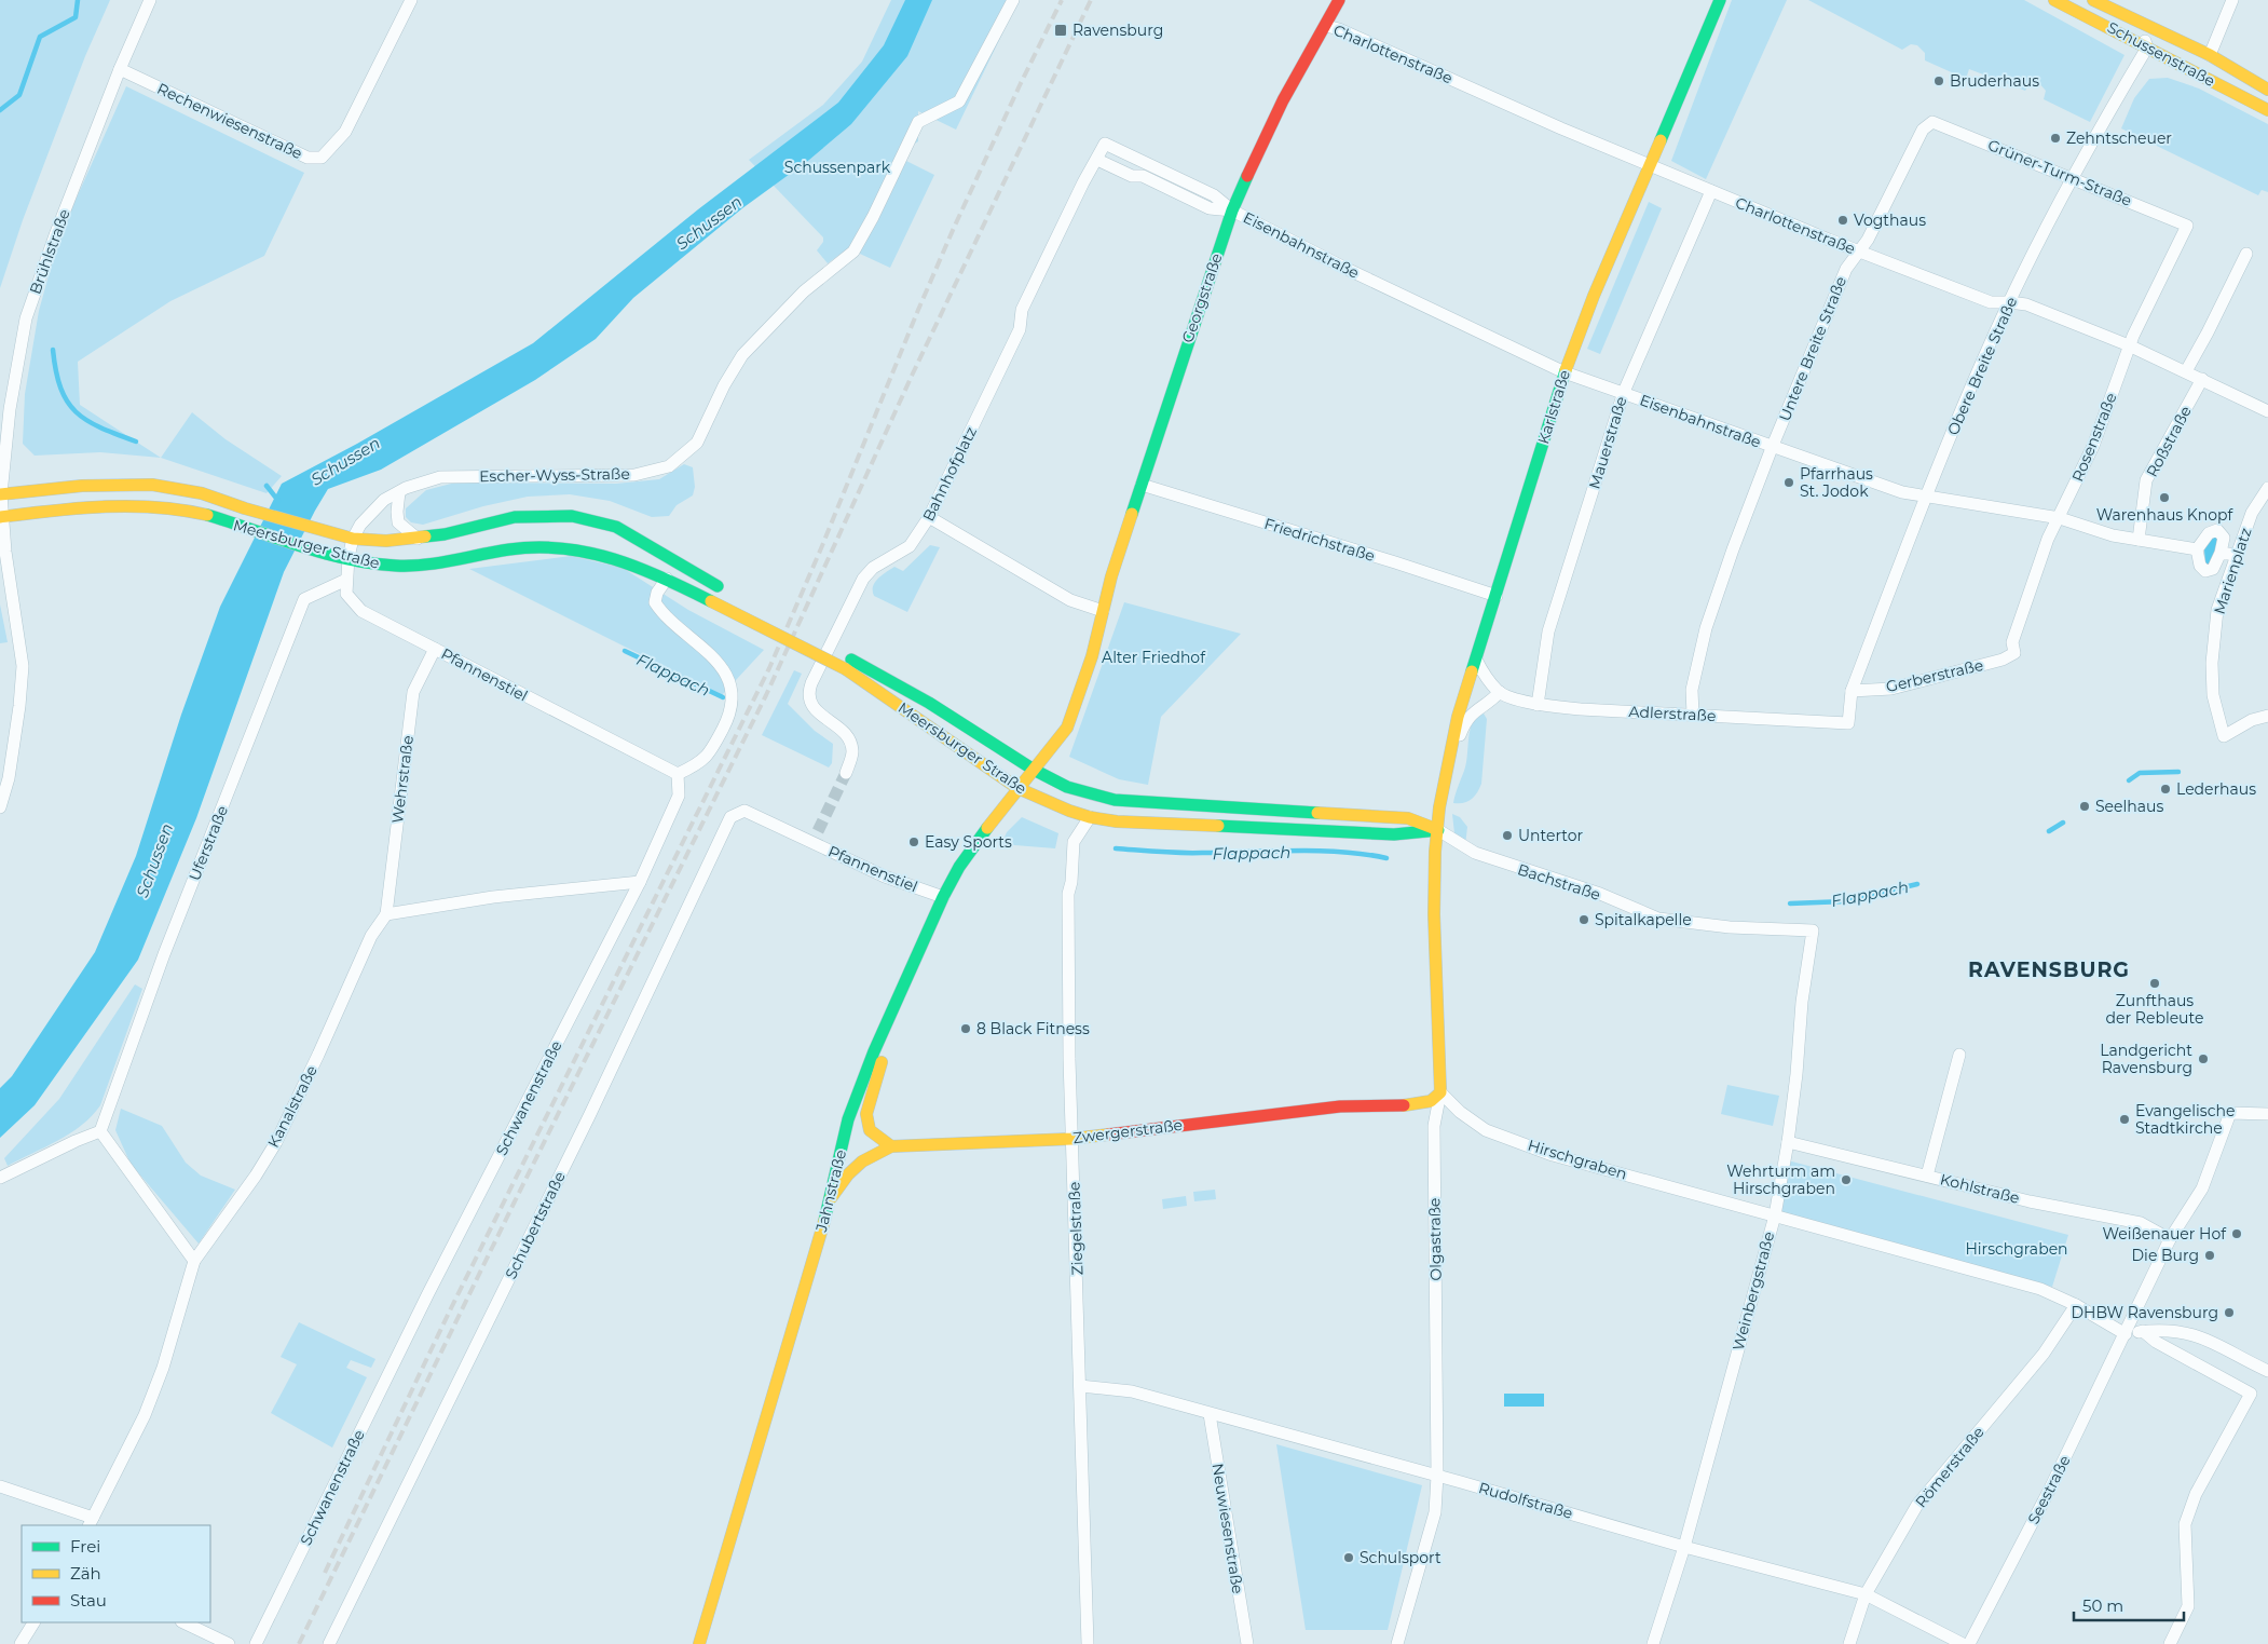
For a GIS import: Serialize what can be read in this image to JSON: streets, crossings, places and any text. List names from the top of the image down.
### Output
{
  "streets": {
    "main road": [
      "Schussenstraße",
      "Georgstraße",
      "Karlstraße",
      "Meersburger Straße",
      "Zwergerstraße",
      "Jahnstraße",
      "Olgastraße"
    ],
    "street": [
      "Charlottenstraße",
      "Rechenwiesenstraße",
      "Grüner-Turm-Straße",
      "Eisenbahnstraße",
      "Brühlstraße",
      "Untere Breite Straße",
      "Obere Breite Straße",
      "Rosenstraße",
      "Roßstraße",
      "Mauerstraße",
      "Bahnhofplatz",
      "Escher-Wyss-Straße",
      "Friedrichstraße",
      "Marienplatz",
      "Pfannenstiel",
      "Gerberstraße",
      "Adlerstraße",
      "Wehrstraße",
      "Uferstraße",
      "Bachstraße",
      "Schwanenstraße",
      "Kanalstraße",
      "Hirschgraben",
      "Kohlstraße",
      "Schubertstraße",
      "Ziegelstraße",
      "Weinbergstraße",
      "Römerstraße",
      "Seestraße",
      "Rudolfstraße",
      "Neuwiesenstraße"
    ]
  },
  "crossings": [
    ["Charlottenstraße", "Georgstraße"],
    ["Charlottenstraße", "Untere Breite Straße"],
    ["Charlottenstraße", "Obere Breite Straße"],
    ["Charlottenstraße", "Karlstraße"],
    ["Charlottenstraße", "Rosenstraße"],
    ["Charlottenstraße", "Roßstraße"],
    ["Charlottenstraße", "Mauerstraße"],
    ["Schussenstraße", "Obere Breite Straße"],
    ["Rechenwiesenstraße", "Brühlstraße"],
    ["Grüner-Turm-Straße", "Untere Breite Straße"],
    ["Grüner-Turm-Straße", "Obere Breite Straße"],
    ["Grüner-Turm-Straße", "Rosenstraße"],
    ["Eisenbahnstraße", "Georgstraße"],
    ["Eisenbahnstraße", "Untere Breite Straße"],
    ["Eisenbahnstraße", "Obere Breite Straße"],
    ["Eisenbahnstraße", "Karlstraße"],
    ["Eisenbahnstraße", "Rosenstraße"],
    ["Eisenbahnstraße", "Roßstraße"],
    ["Eisenbahnstraße", "Mauerstraße"],
    ["Eisenbahnstraße", "Bahnhofplatz"],
    ["Brühlstraße", "Meersburger Straße"],
    ["Georgstraße", "Friedrichstraße"],
    ["Georgstraße", "Meersburger Straße"],
    ["Georgstraße", "Jahnstraße"],
    ["Untere Breite Straße", "Adlerstraße"],
    ["Obere Breite Straße", "Gerberstraße"],
    ["Obere Breite Straße", "Adlerstraße"],
    ["Karlstraße", "Friedrichstraße"],
    ["Karlstraße", "Meersburger Straße"],
    ["Karlstraße", "Bachstraße"],
    ["Karlstraße", "Olgastraße"],
    ["Rosenstraße", "Gerberstraße"],
    ["Mauerstraße", "Adlerstraße"],
    ["Escher-Wyss-Straße", "Meersburger Straße"],
    ["Escher-Wyss-Straße", "Pfannenstiel"],
    ["Meersburger Straße", "Pfannenstiel"],
    ["Meersburger Straße", "Bachstraße"],
    ["Meersburger Straße", "Jahnstraße"],
    ["Meersburger Straße", "Ziegelstraße"],
    ["Meersburger Straße", "Olgastraße"],
    ["Pfannenstiel", "Wehrstraße"],
    ["Pfannenstiel", "Uferstraße"],
    ["Pfannenstiel", "Schwanenstraße"],
    ["Pfannenstiel", "Jahnstraße"],
    ["Pfannenstiel", "Schubertstraße"],
    ["Wehrstraße", "Kanalstraße"],
    ["Bachstraße", "Olgastraße"],
    ["Bachstraße", "Weinbergstraße"],
    ["Zwergerstraße", "Hirschgraben"],
    ["Zwergerstraße", "Jahnstraße"],
    ["Zwergerstraße", "Ziegelstraße"],
    ["Zwergerstraße", "Olgastraße"],
    ["Hirschgraben", "Olgastraße"],
    ["Hirschgraben", "Weinbergstraße"],
    ["Hirschgraben", "Römerstraße"],
    ["Hirschgraben", "Seestraße"],
    ["Kohlstraße", "Weinbergstraße"],
    ["Ziegelstraße", "Rudolfstraße"],
    ["Olgastraße", "Rudolfstraße"],
    ["Weinbergstraße", "Rudolfstraße"],
    ["Römerstraße", "Rudolfstraße"],
    ["Rudolfstraße", "Neuwiesenstraße"]
  ],
  "districts": ["RAVENSBURG"],
  "water": ["Schussen", "Flappach"],
  "parks": ["Schussenpark", "Alter Friedhof", "Hirschgraben"],
  "places": {
    "transit": ["Ravensburg"],
    "other": [
      "Bruderhaus",
      "Zehntscheuer",
      "Vogthaus",
      "Pfarrhaus St. Jodok",
      "Warenhaus Knopf",
      "Lederhaus",
      "Seelhaus",
      "Untertor",
      "Easy Sports",
      "Spitalkapelle",
      "Zunfthaus der Rebleute",
      "8 Black Fitness",
      "Landgericht Ravensburg",
      "Evangelische Stadtkirche",
      "Wehrturm am Hirschgraben",
      "Weißenauer Hof",
      "Die Burg",
      "DHBW Ravensburg",
      "Schulsport"
    ]
  },
  "legend": ["Frei", "Zäh", "Stau"],
  "scale_bar": "50 m"
}
